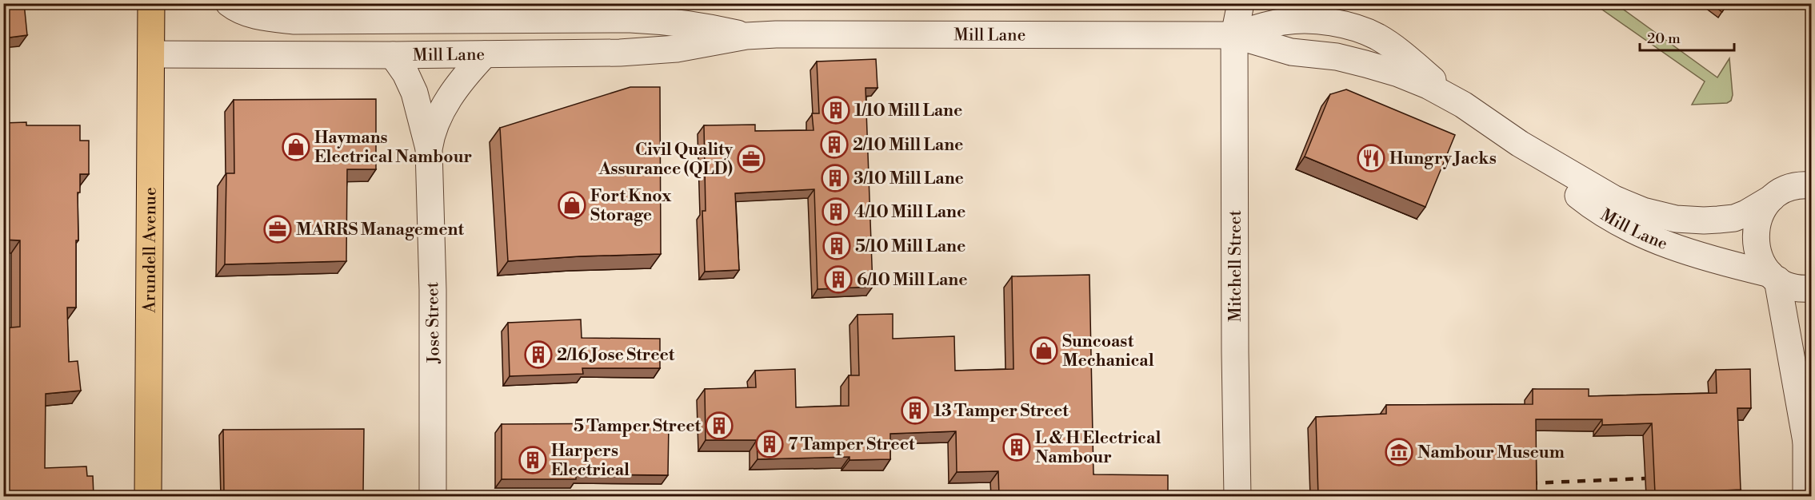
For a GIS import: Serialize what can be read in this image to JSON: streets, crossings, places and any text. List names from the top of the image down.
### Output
{
  "streets": {
    "main road": ["Arundell Avenue"],
    "street": ["Mill Lane", "Mitchell Street", "Jose Street"]
  },
  "crossings": [
    ["Mill Lane", "Arundell Avenue"],
    ["Mill Lane", "Mitchell Street"],
    ["Mill Lane", "Jose Street"]
  ],
  "places": {
    "building": [
      "1/10 Mill Lane",
      "2/10 Mill Lane",
      "3/10 Mill Lane",
      "4/10 Mill Lane",
      "5/10 Mill Lane",
      "6/10 Mill Lane",
      "2/16 Jose Street",
      "13 Tamper Street",
      "5 Tamper Street",
      "7 Tamper Street",
      "L & H Electrical Nambour",
      "Harpers Electrical"
    ],
    "shop": ["Haymans Electrical Nambour", "Fort Knox Storage", "Suncoast Mechanical"],
    "restaurant": ["Hungry Jacks"],
    "office": ["Civil Quality Assurance (QLD)", "MARRS Management"],
    "museum": ["Nambour Museum"]
  },
  "scale_bar": "20 m"
}
